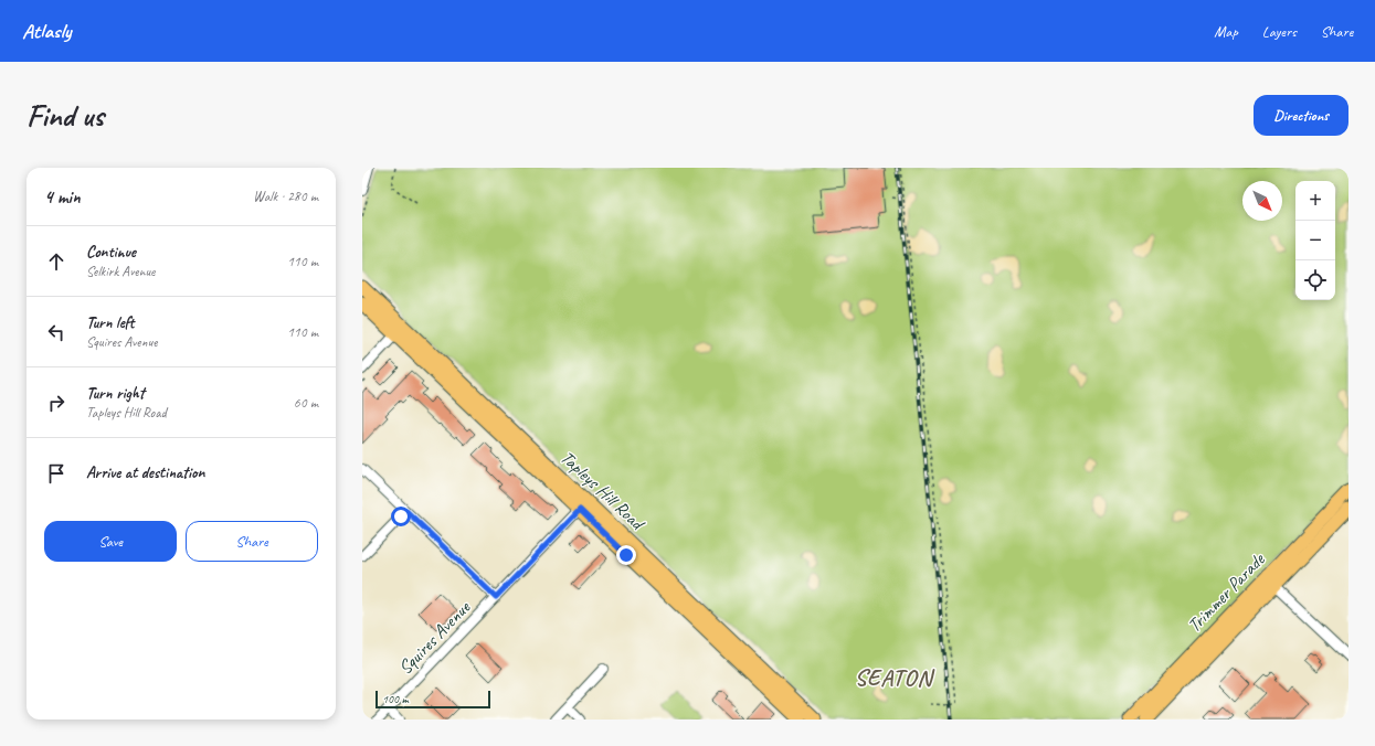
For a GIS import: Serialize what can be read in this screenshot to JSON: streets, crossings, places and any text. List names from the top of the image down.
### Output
{
  "streets": {
    "main road": ["Tapleys Hill Road", "Trimmer Parade"],
    "street": ["Squires Avenue"]
  },
  "crossings": [
    ["Tapleys Hill Road", "Squires Avenue"]
  ],
  "districts": ["SEATON"],
  "scale_bar": "100 m",
  "north": "bottom right",
  "page": {
    "header": "Atlasly",
    "nav": ["Map", "Layers", "Share"],
    "buttons": [
      "Directions",
      ["Save", "Share"]
    ],
    "title": "Find us",
    "heading": ["4 min", "Walk · 280 m"],
    "map_buttons": ["+", "−"],
    "list": [
      ["Continue", "Selkirk Avenue", "110 m"],
      ["Turn left", "Squires Avenue", "110 m"],
      ["Turn right", "Tapleys Hill Road", "60 m"],
      "Arrive at destination"
    ],
    "scale": "100 m"
  }
}
